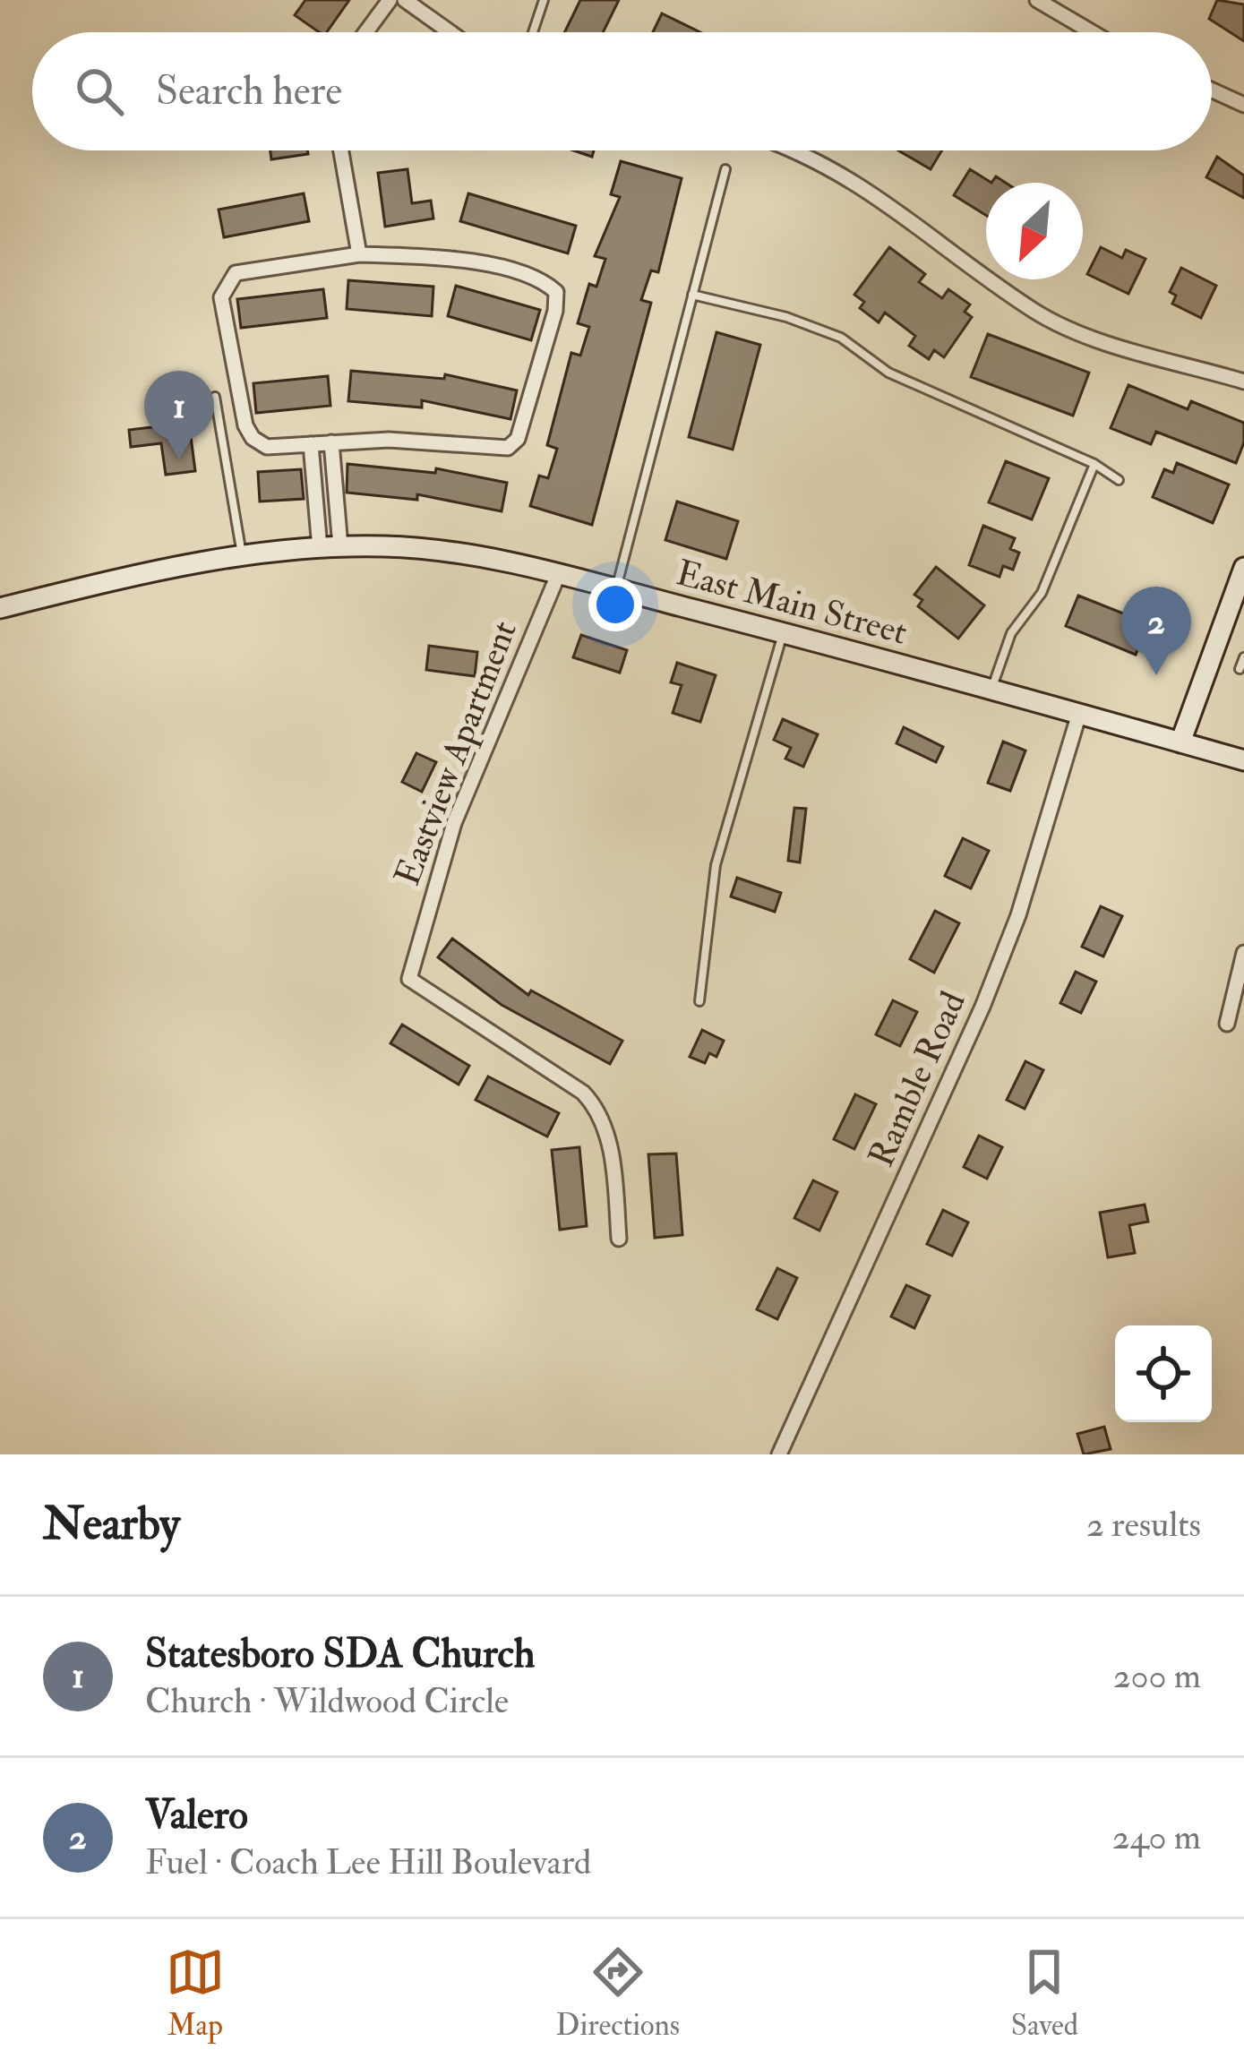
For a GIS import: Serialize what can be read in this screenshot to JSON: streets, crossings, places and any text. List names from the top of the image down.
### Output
{
  "streets": {
    "main road": ["East Main Street"],
    "street": ["Eastview Apartment", "Ramble Road"]
  },
  "crossings": [
    ["East Main Street", "Eastview Apartment"],
    ["East Main Street", "Ramble Road"]
  ],
  "north": "bottom left",
  "page": {
    "search": "Search here",
    "pins": ["1", "2"],
    "heading": ["Nearby", "2 results"],
    "list": [
      {
        "mark": "1",
        "name": "Statesboro SDA Church",
        "note": "Church · Wildwood Circle",
        "value": "200 m"
      },
      {
        "mark": "2",
        "name": "Valero",
        "note": "Fuel · Coach Lee Hill Boulevard",
        "value": "240 m"
      }
    ],
    "nav": ["Map", "Directions", "Saved"]
  }
}
